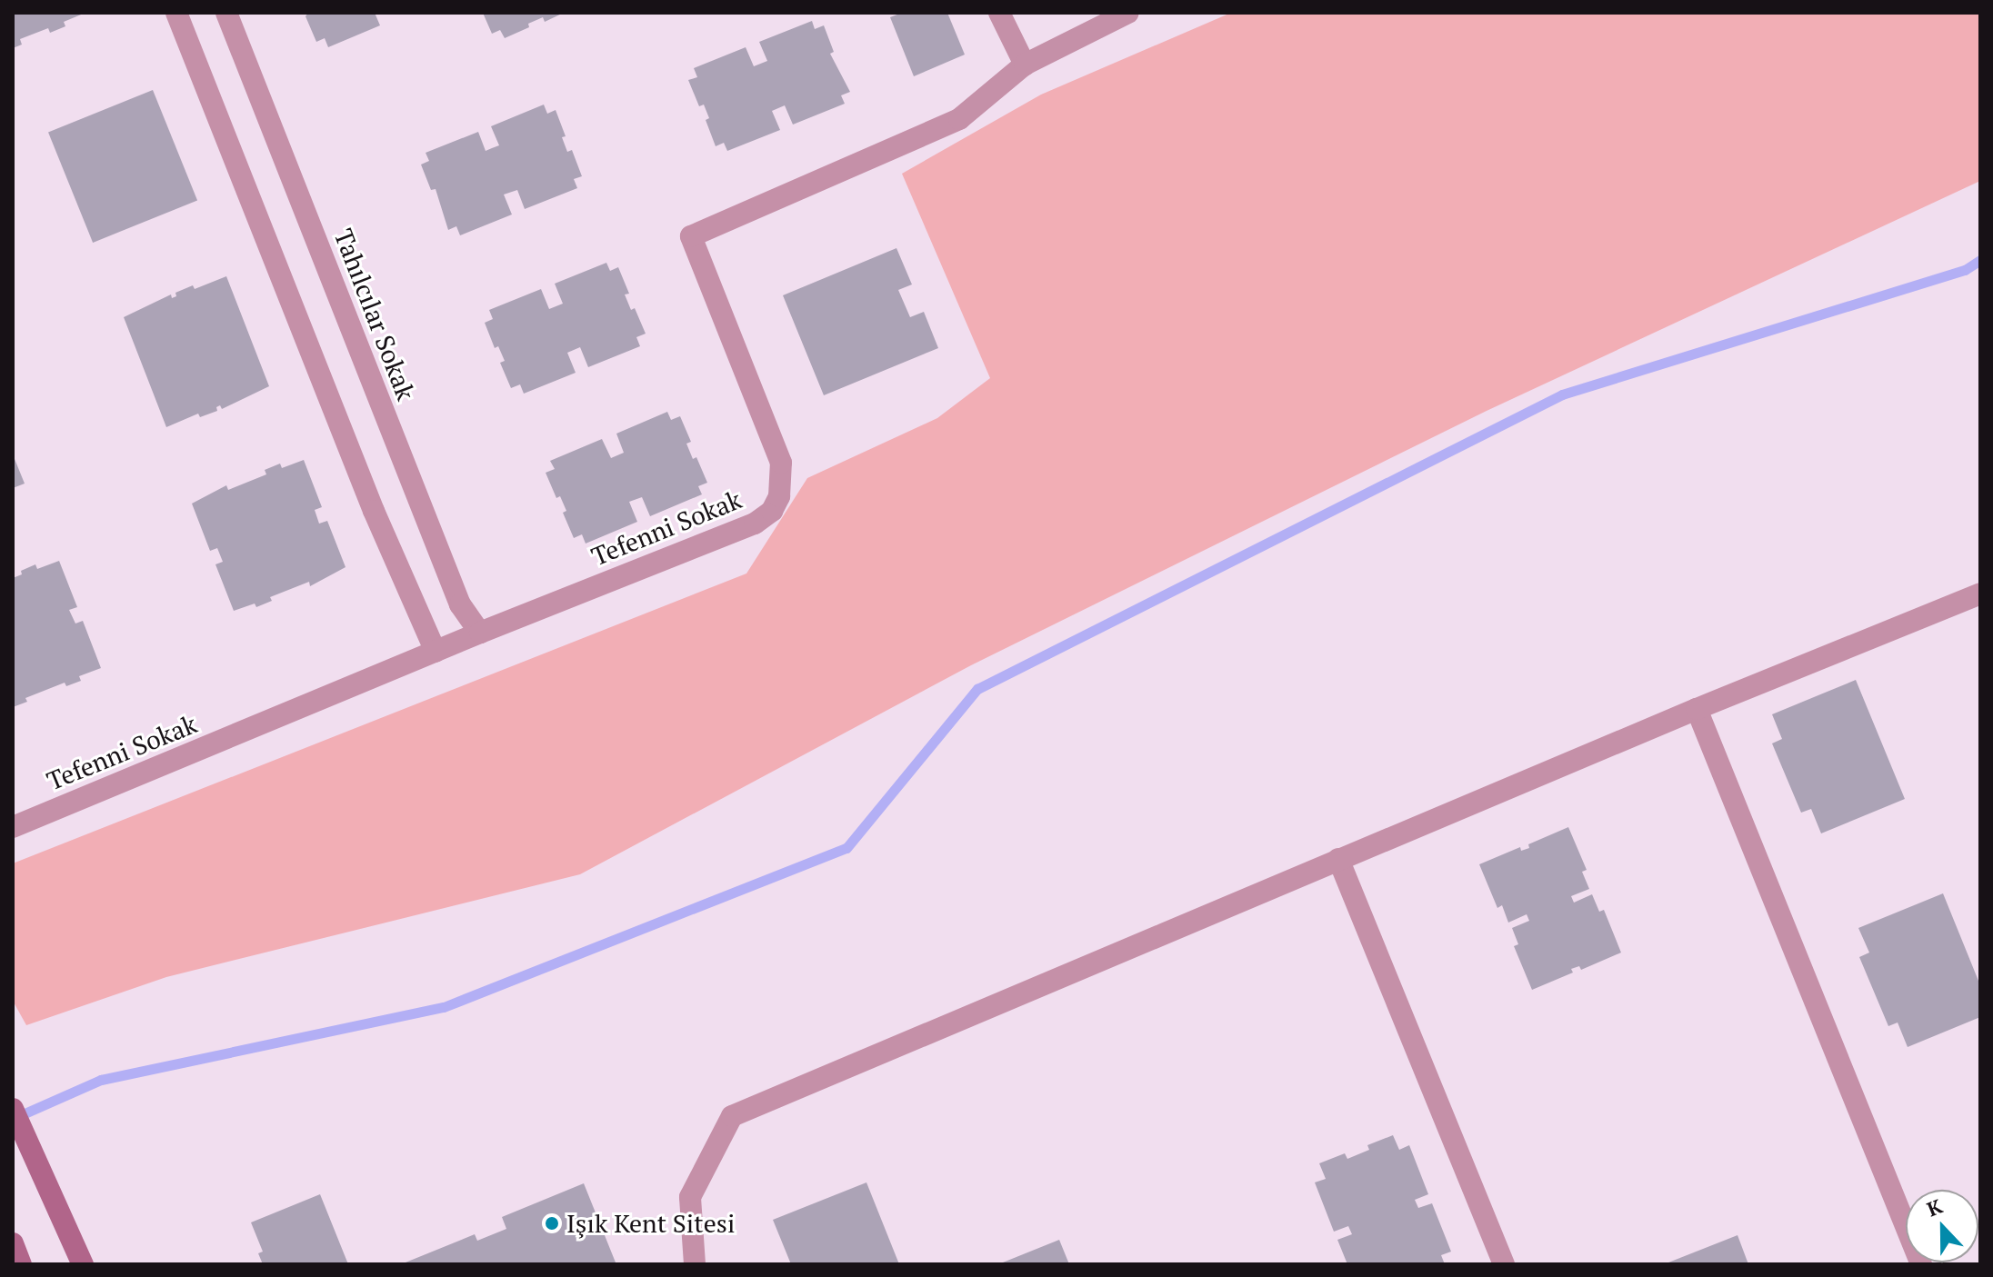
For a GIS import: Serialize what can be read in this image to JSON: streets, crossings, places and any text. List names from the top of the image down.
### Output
{
  "streets": {
    "street": ["Tahılcılar Sokak", "Tefenni Sokak"]
  },
  "crossings": [
    ["Tahılcılar Sokak", "Tefenni Sokak"]
  ],
  "places": ["Işık Kent Sitesi"],
  "north": "top"
}
